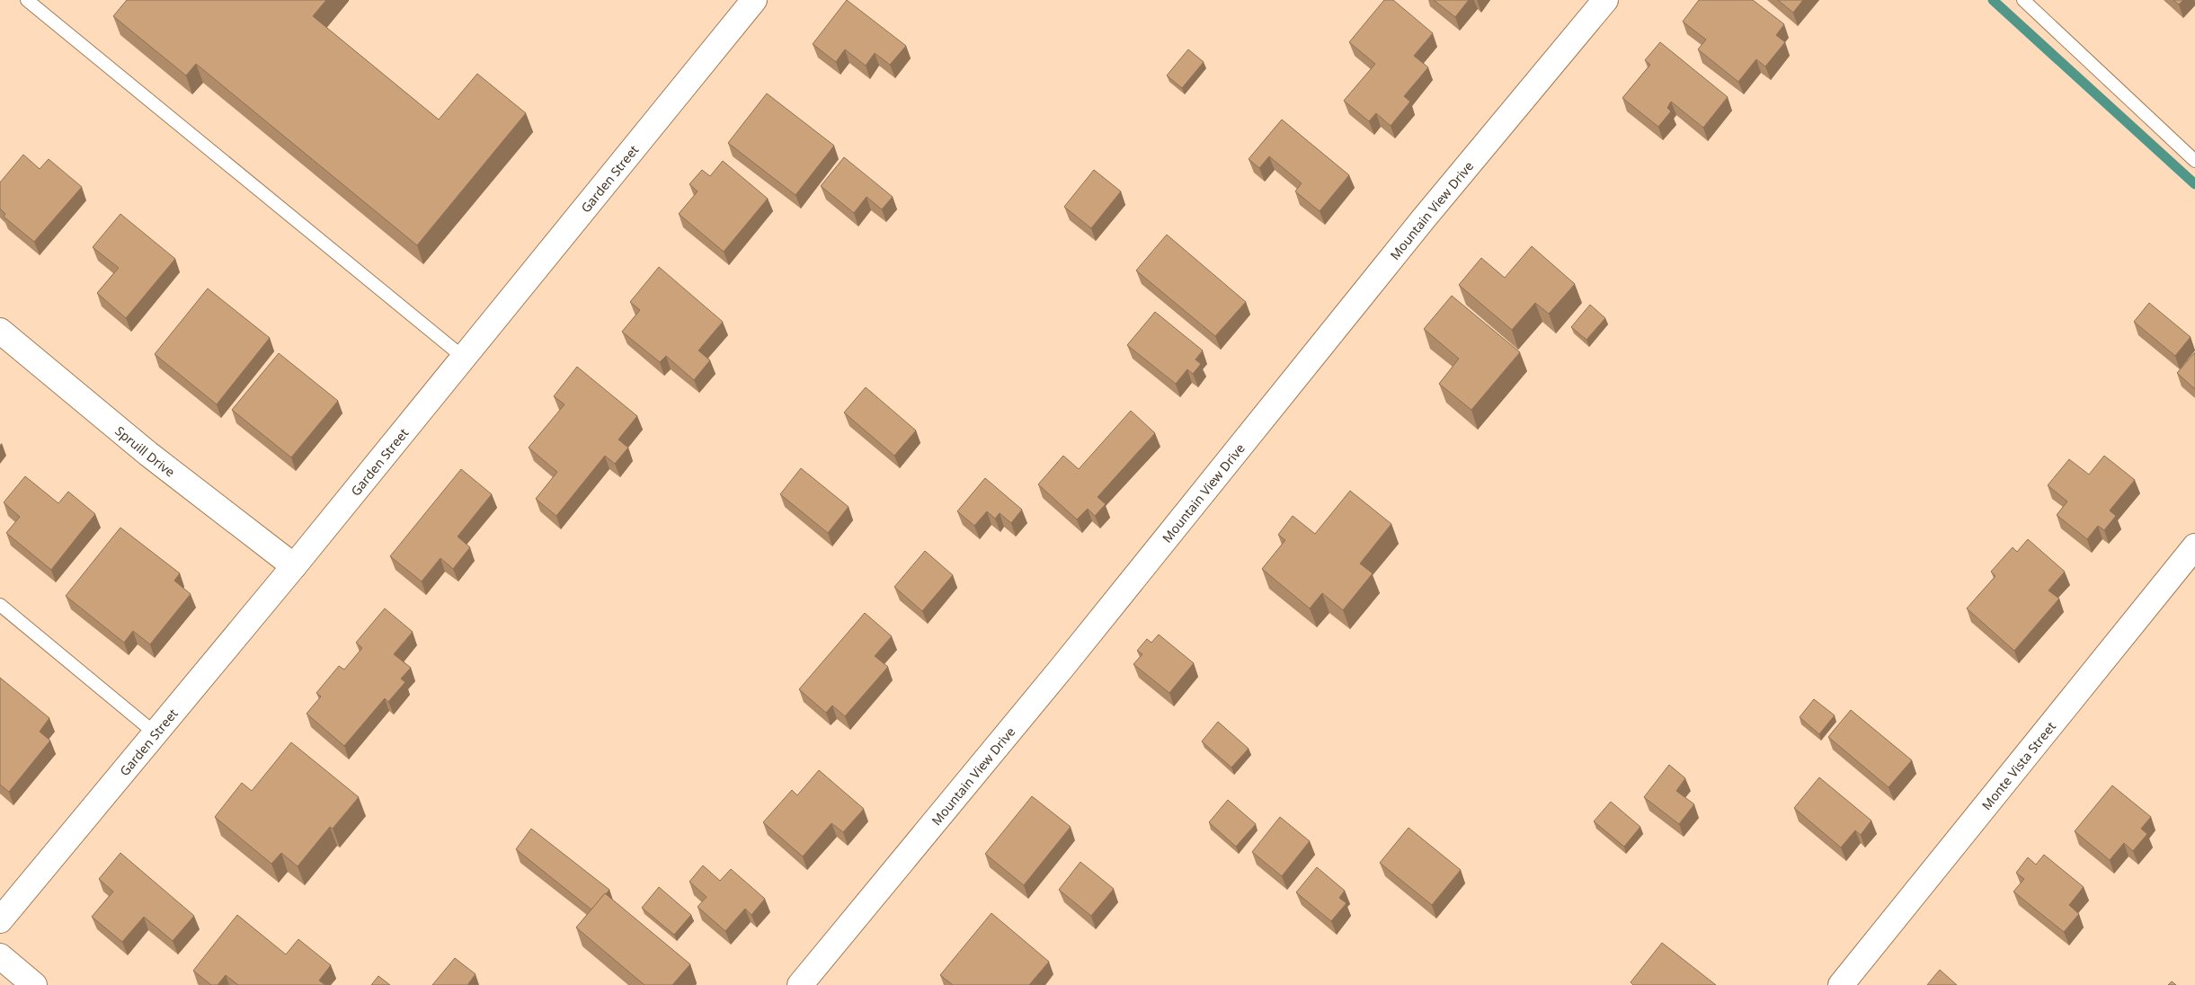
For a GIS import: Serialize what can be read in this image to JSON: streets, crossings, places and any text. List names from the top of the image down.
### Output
{
  "streets": {
    "street": [
      "Garden Street",
      "Mountain View Drive",
      "Spruill Drive",
      "Monte Vista Street"
    ]
  },
  "crossings": [
    ["Garden Street", "Spruill Drive"]
  ]
}
